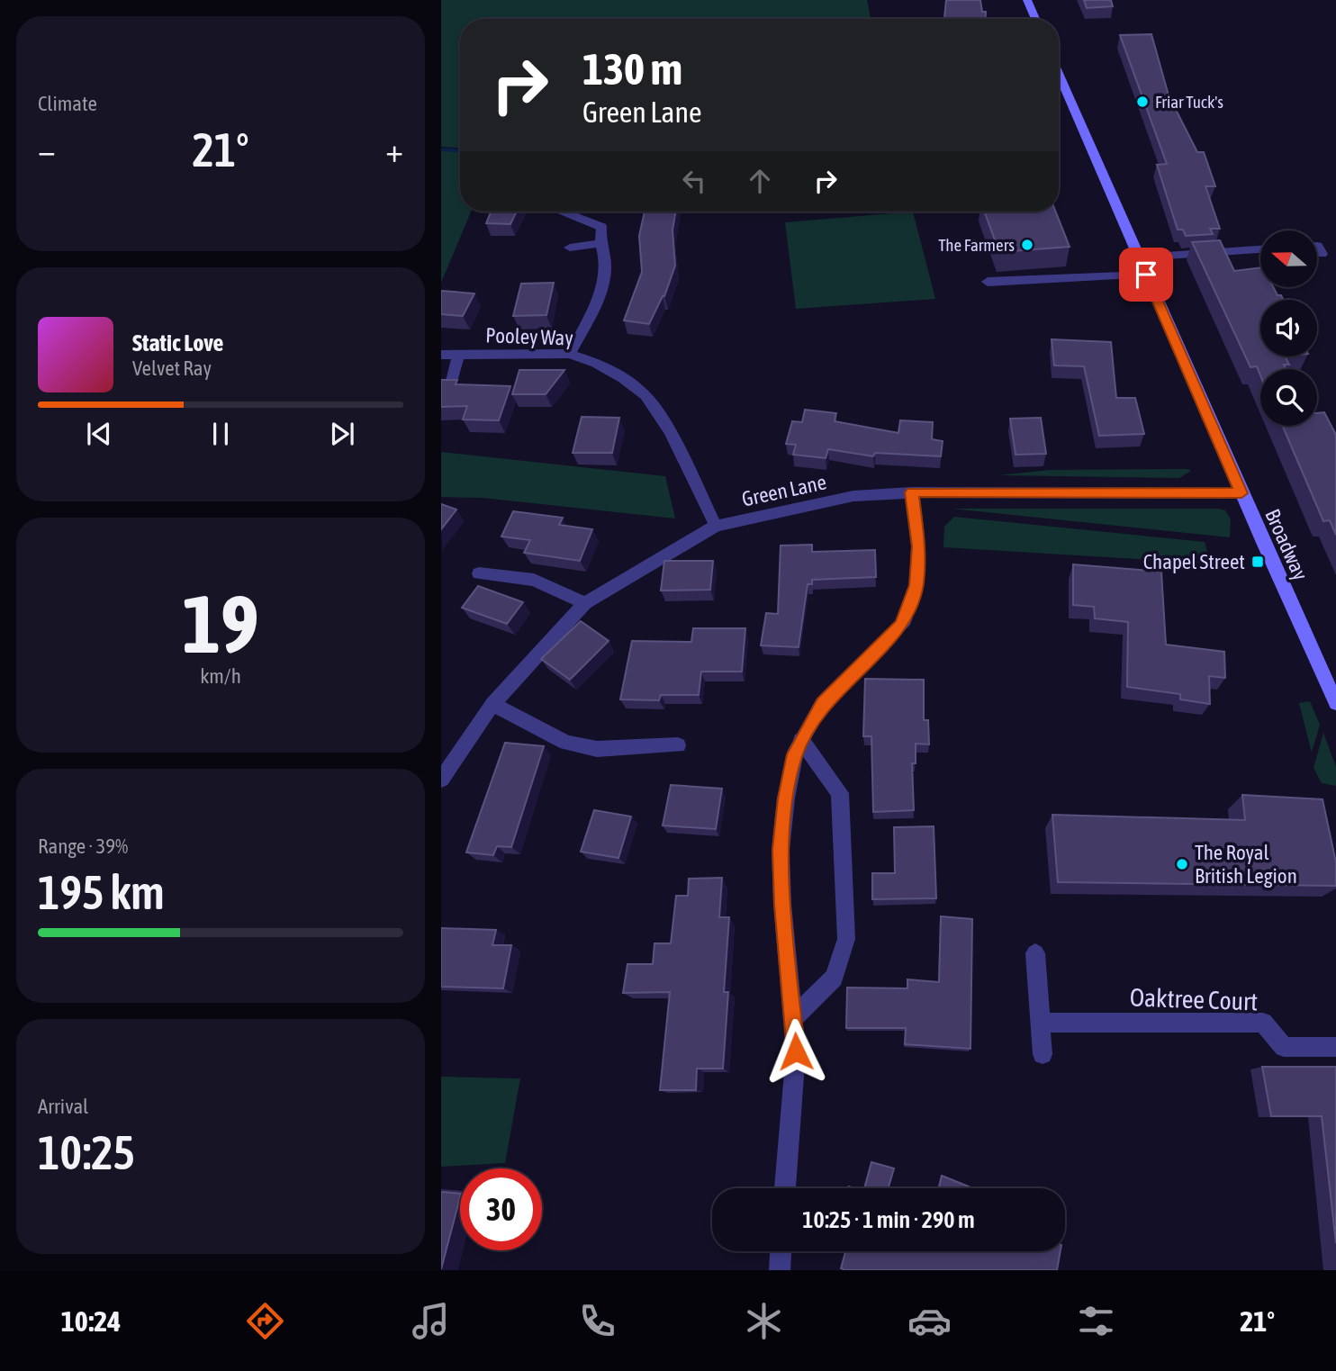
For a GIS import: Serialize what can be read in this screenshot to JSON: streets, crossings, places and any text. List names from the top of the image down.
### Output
{
  "streets": {
    "main road": ["Broadway"],
    "street": ["Pooley Way", "Green Lane", "Oaktree Court"]
  },
  "crossings": [
    ["Pooley Way", "Green Lane"],
    ["Green Lane", "Broadway"]
  ],
  "places": {
    "other": ["Friar Tuck's", "The Farmers", "The Royal British Legion"],
    "transit": ["Chapel Street"]
  },
  "north": "left",
  "page": {
    "tile": [
      "Climate",
      ["19", "km/h"],
      ["Range · 39%", "195 km"],
      ["Arrival", "10:25"]
    ],
    "turn": ["130 m", "Green Lane"],
    "heat": ["−", "21°", "+"],
    "song": ["Static Love", "Velvet Ray"],
    "limit": "30",
    "trip": "10:25 · 1 min · 290 m",
    "tabs": ["10:24", "21°"]
  }
}
